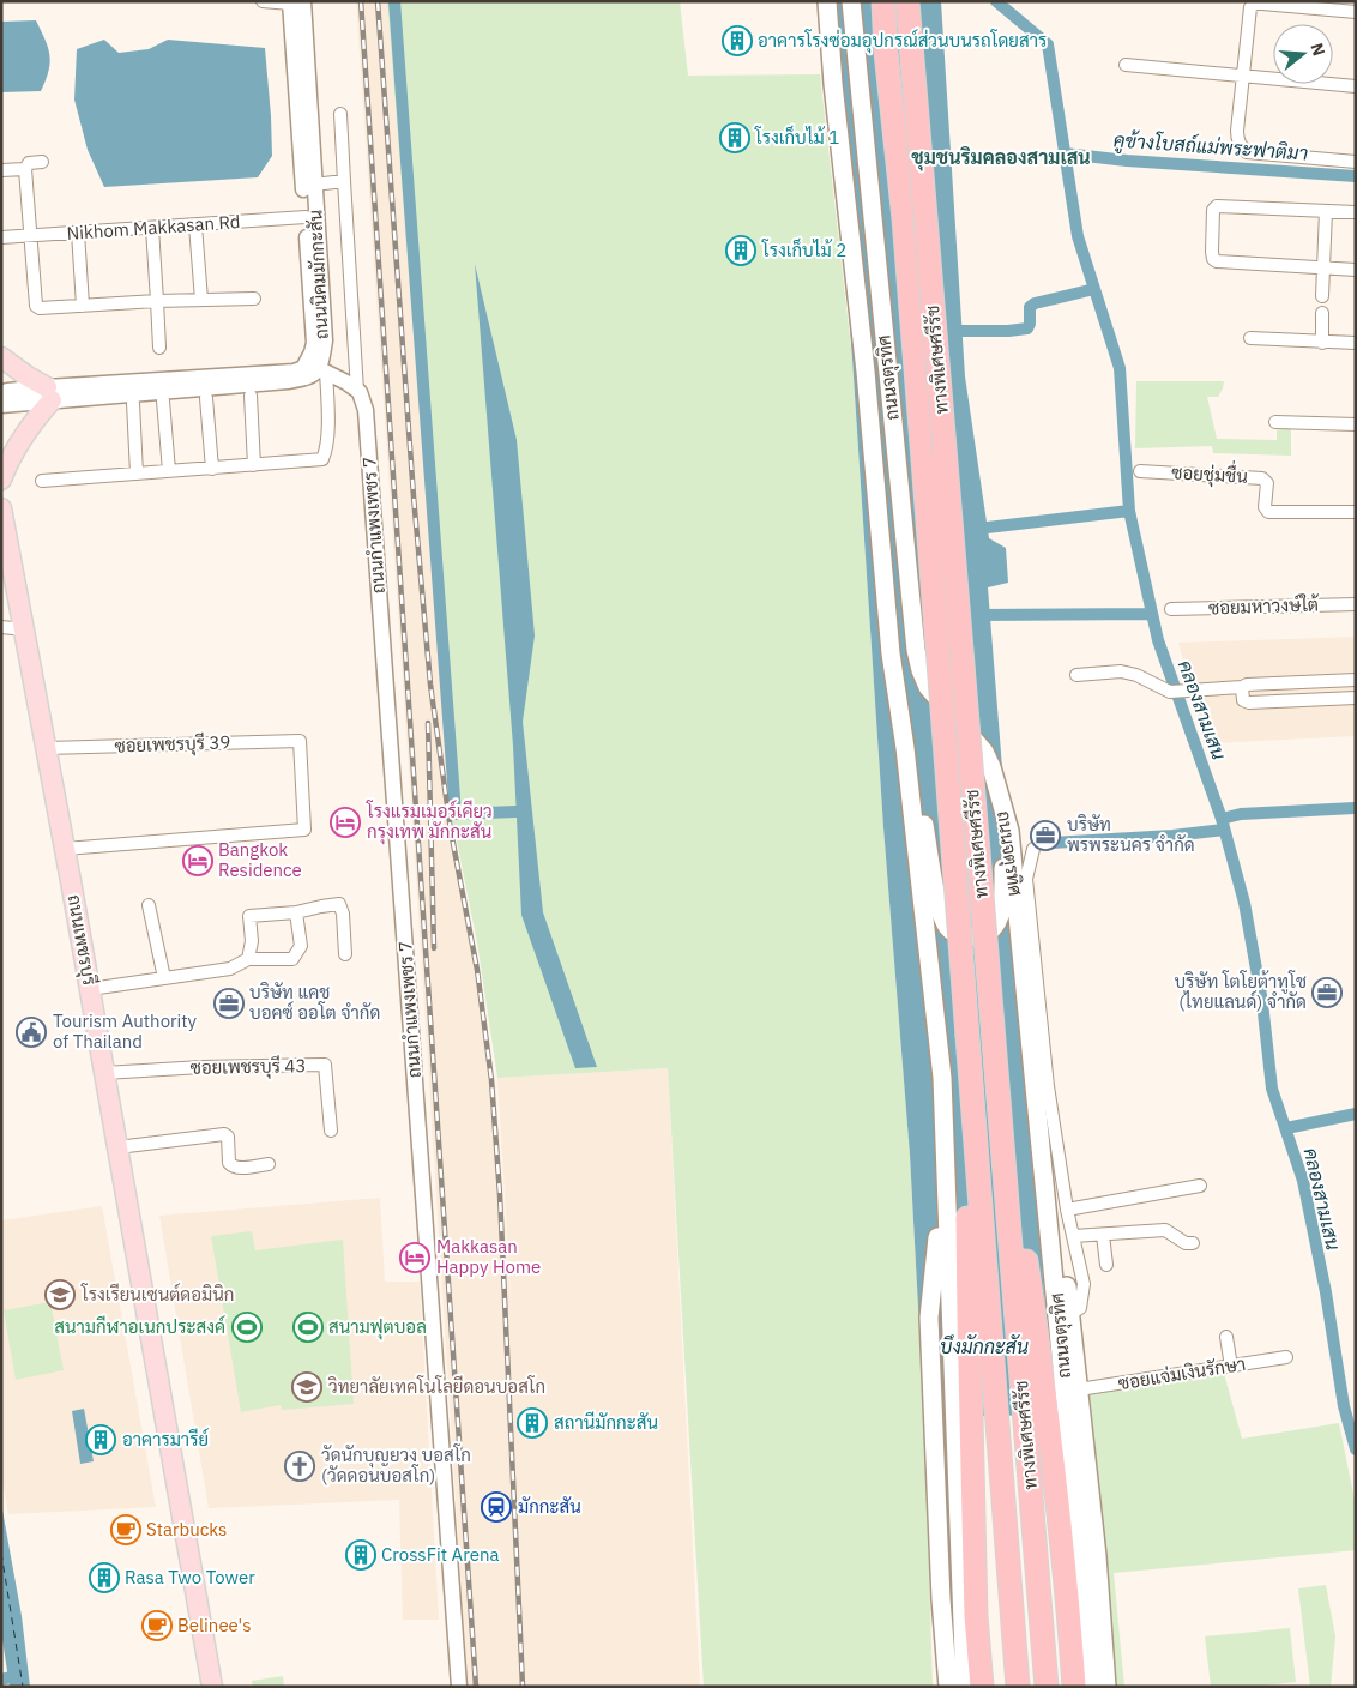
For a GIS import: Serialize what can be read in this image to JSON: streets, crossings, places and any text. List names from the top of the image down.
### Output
{
  "streets": {
    "highway": ["ทางพิเศษศรีรัช"],
    "main road": ["ถนนจตุรทิศ", "ถนนเพชรบุรี"],
    "street": [
      "Nikhom Makkasan Rd",
      "ถนนนิคมมักกะสัน",
      "ซอยชุ่มชื่น",
      "ถนนกำแพงเพชร 7",
      "ซอยมหาวงษ์ใต้",
      "ซอยเพชรบุรี 39",
      "ซอยเพชรบุรี 43",
      "ซอยแจ่มเงินรักษา"
    ]
  },
  "crossings": [
    ["Nikhom Makkasan Rd", "ถนนนิคมมักกะสัน"],
    ["ทางพิเศษศรีรัช", "ถนนจตุรทิศ"],
    ["ซอยเพชรบุรี 39", "ถนนเพชรบุรี"],
    ["ถนนเพชรบุรี", "ซอยเพชรบุรี 43"]
  ],
  "districts": ["ชุมชนริมคลองสามเสน"],
  "water": ["คูข้างโบสถ์แม่พระฟาติมา", "คลองสามเสน", "บึงมักกะสัน"],
  "places": {
    "building": [
      "อาคารโรงซ่อมอุปกรณ์ส่วนบนรถโดยสาร",
      "โรงเก็บไม้ 1",
      "โรงเก็บไม้ 2",
      "สถานีมักกะสัน",
      "อาคารมารีย์",
      "CrossFit Arena",
      "Rasa Two Tower"
    ],
    "hotel": ["โรงแรมเมอร์เคียว กรุงเทพ มักกะสัน", "Bangkok Residence", "Makkasan Happy Home"],
    "office": ["บริษัท พรพระนคร จำกัด", "บริษัท โตโยต้าทูโช (ไทยแลนด์) จำกัด", "บริษัท แคช บอคซ์ ออโต จำกัด"],
    "public building": ["Tourism Authority of Thailand"],
    "school or university": ["โรงเรียนเซนต์ดอมินิก", "วิทยาลัยเทคโนโลยีดอนบอสโก"],
    "sports": ["สนามกีฬาอเนกประสงค์", "สนามฟุตบอล"],
    "church": ["วัดนักบุญยวง บอสโก (วัดดอนบอสโก)"],
    "station": ["มักกะสัน"],
    "cafe": ["Starbucks", "Belinee's"]
  },
  "north": "right"
}
